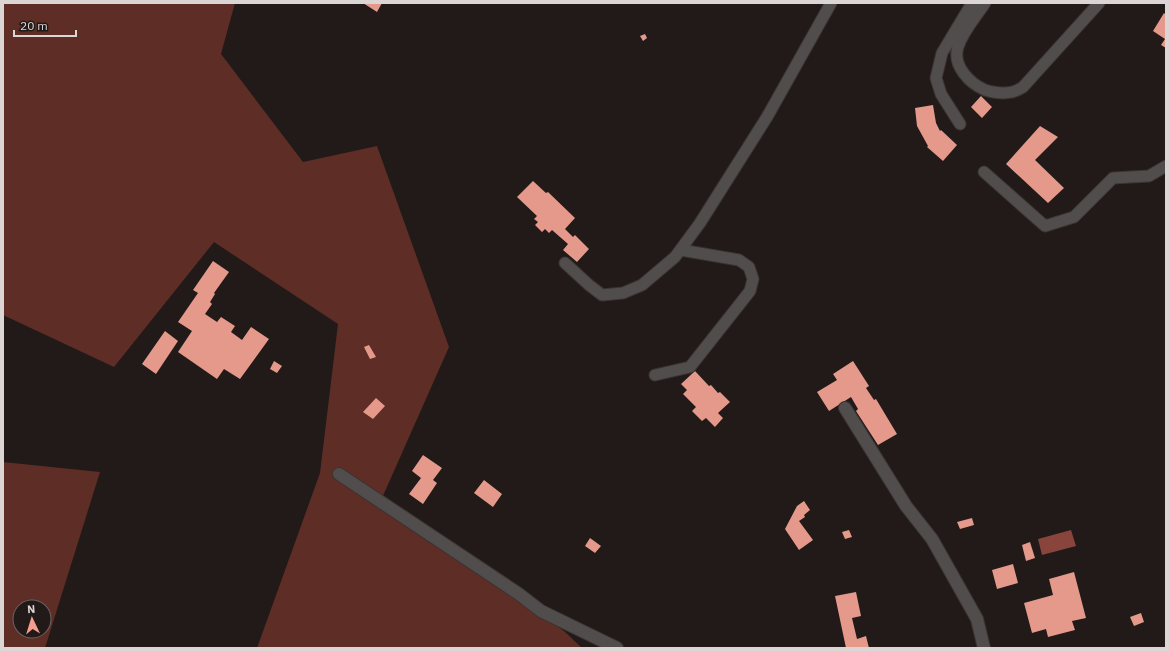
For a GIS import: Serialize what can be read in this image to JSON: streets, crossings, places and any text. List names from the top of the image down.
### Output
{
  "scale_bar": "20 m",
  "north": "top"
}
